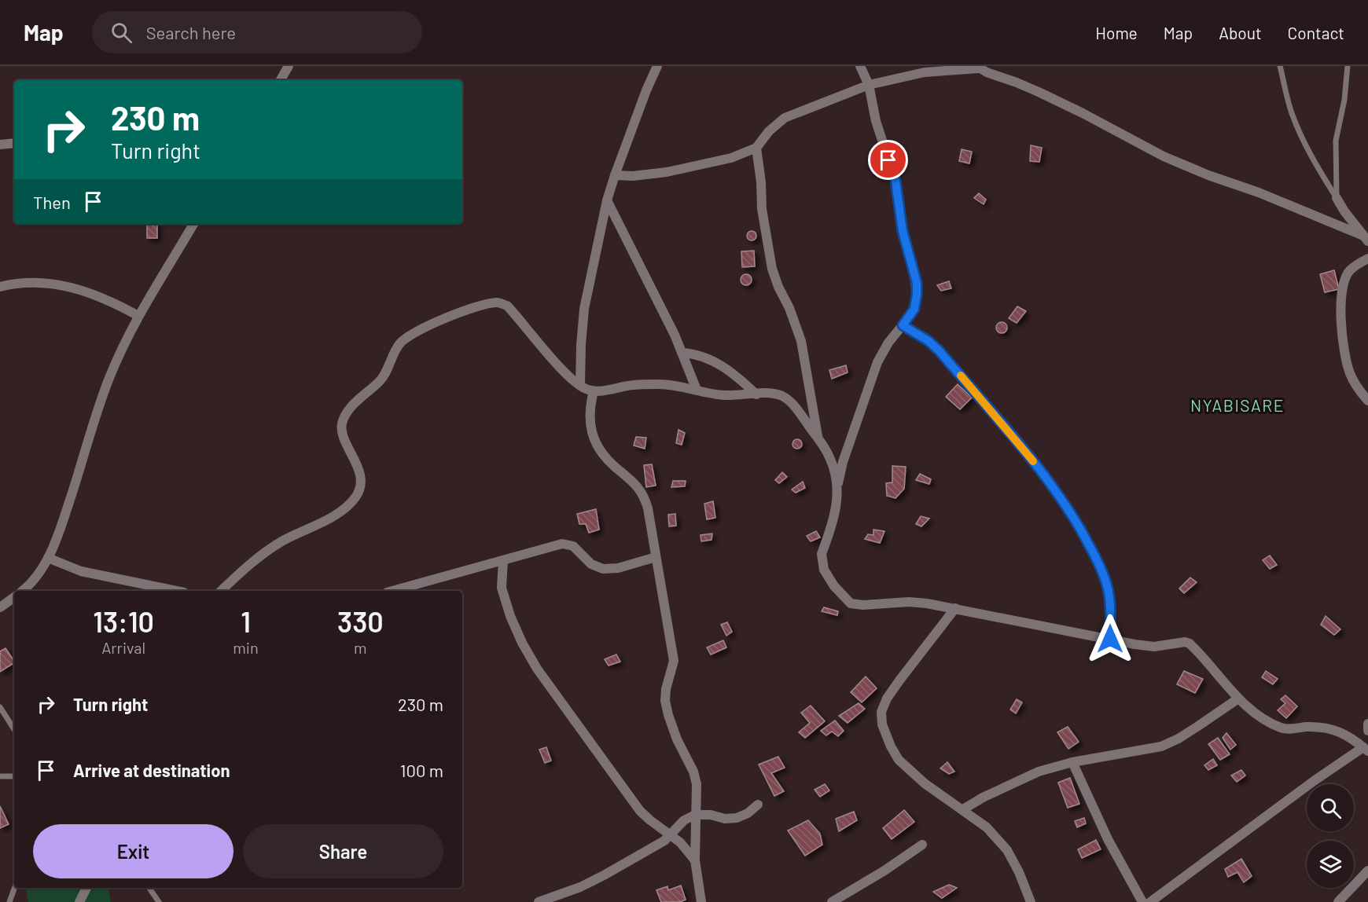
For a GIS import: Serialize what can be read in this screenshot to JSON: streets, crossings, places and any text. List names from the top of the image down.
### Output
{
  "districts": ["NYABISARE"],
  "page": {
    "header": "Map",
    "search": "Search here",
    "nav": [
      "Home",
      "Map",
      "About",
      "Contact"
    ],
    "turn": ["230 m", "Turn right"],
    "then": "Then",
    "eta": [
      "13:10",
      "Arrival",
      "1",
      "min",
      "330",
      "m"
    ],
    "list": [
      {
        "name": "Turn right",
        "value": "230 m"
      },
      {
        "name": "Arrive at destination",
        "value": "100 m"
      }
    ],
    "buttons": ["Exit", "Share"]
  }
}
